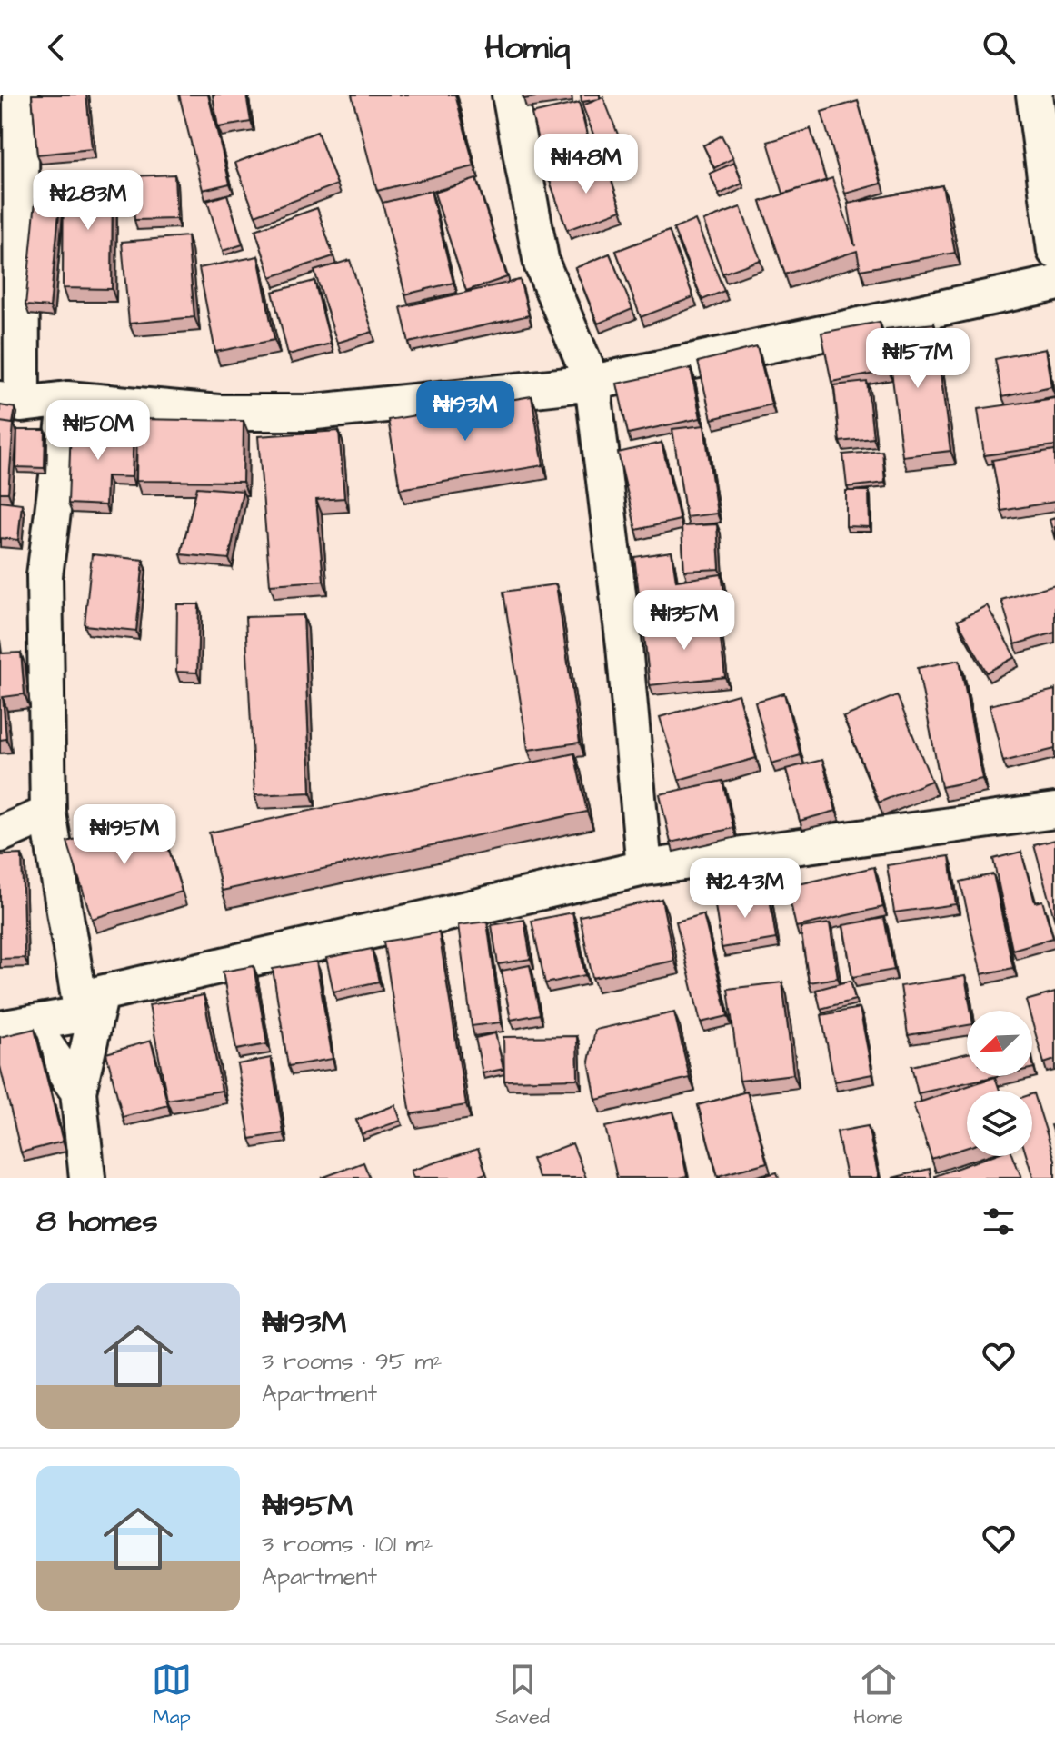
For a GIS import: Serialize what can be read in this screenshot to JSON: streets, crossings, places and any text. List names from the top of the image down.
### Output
{
  "north": "bottom left",
  "page": {
    "header": "Homiq",
    "price": [
      "₦148M",
      "₦283M",
      "₦157M",
      "₦193M",
      "₦150M",
      "₦135M",
      "₦195M",
      "₦243M"
    ],
    "heading": "8 homes",
    "list": [
      {
        "name": "₦193M",
        "note": "3 rooms · 95 m² · Apartment"
      },
      {
        "name": "₦195M",
        "note": "3 rooms · 101 m² · Apartment"
      }
    ],
    "tabs": ["Map", "Saved", "Home"]
  }
}
